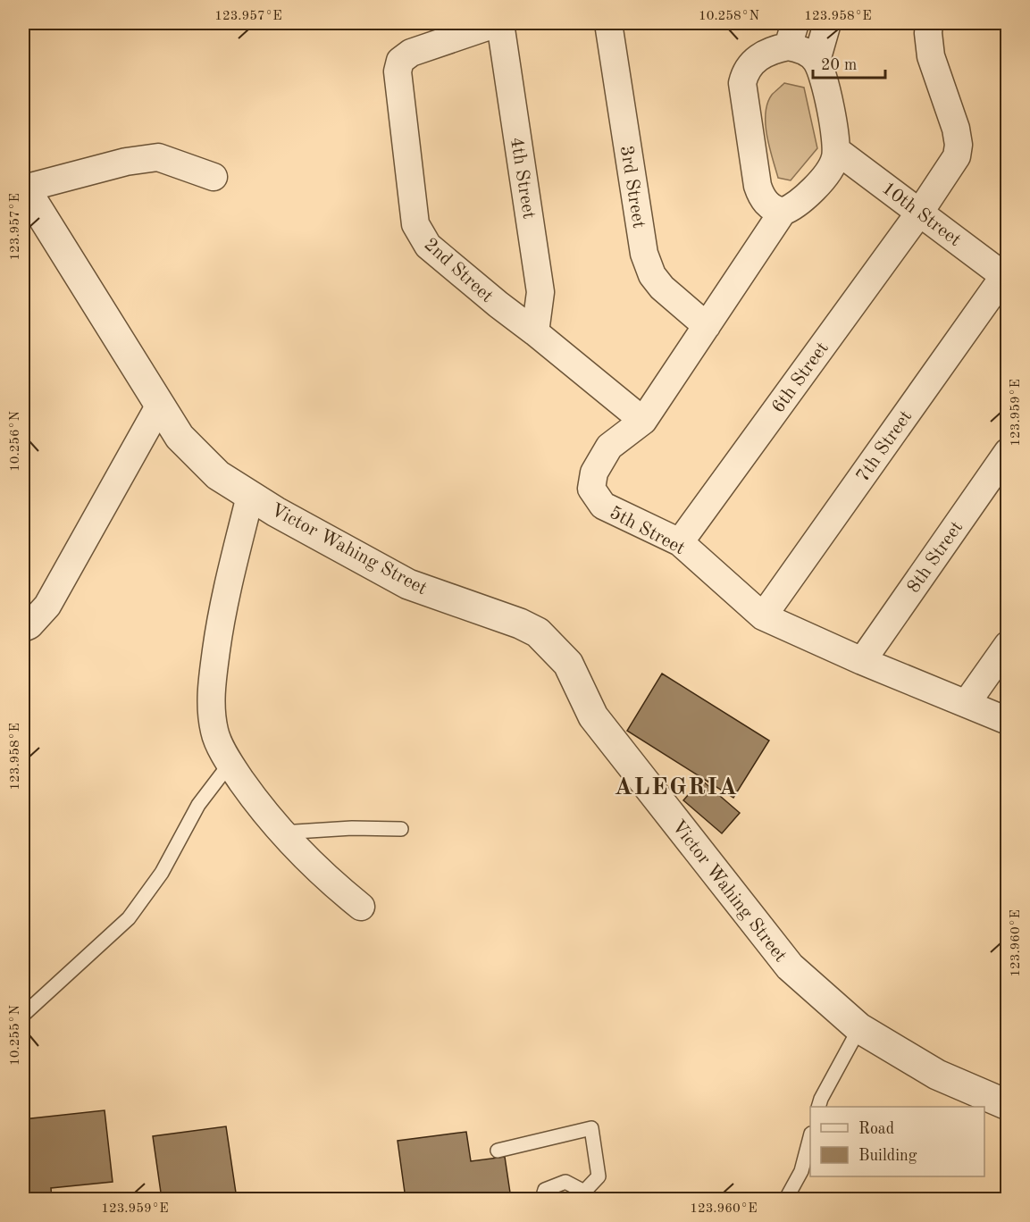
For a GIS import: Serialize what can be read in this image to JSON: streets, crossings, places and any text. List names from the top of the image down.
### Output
{
  "streets": {
    "street": [
      "4th Street",
      "3rd Street",
      "10th Street",
      "2nd Street",
      "6th Street",
      "7th Street",
      "5th Street",
      "Victor Wahing Street",
      "8th Street"
    ]
  },
  "crossings": [
    ["4th Street", "2nd Street"],
    ["3rd Street", "5th Street"],
    ["10th Street", "6th Street"],
    ["10th Street", "7th Street"],
    ["2nd Street", "5th Street"],
    ["6th Street", "5th Street"],
    ["7th Street", "5th Street"],
    ["5th Street", "8th Street"]
  ],
  "districts": ["ALEGRIA"],
  "legend": ["Road", "Building"],
  "scale_bar": "20 m",
  "coordinates": [
    "123.957°E",
    "10.258°N",
    "123.958°E",
    "123.959°E",
    "10.256°N",
    "123.960°E",
    "10.255°N"
  ]
}
